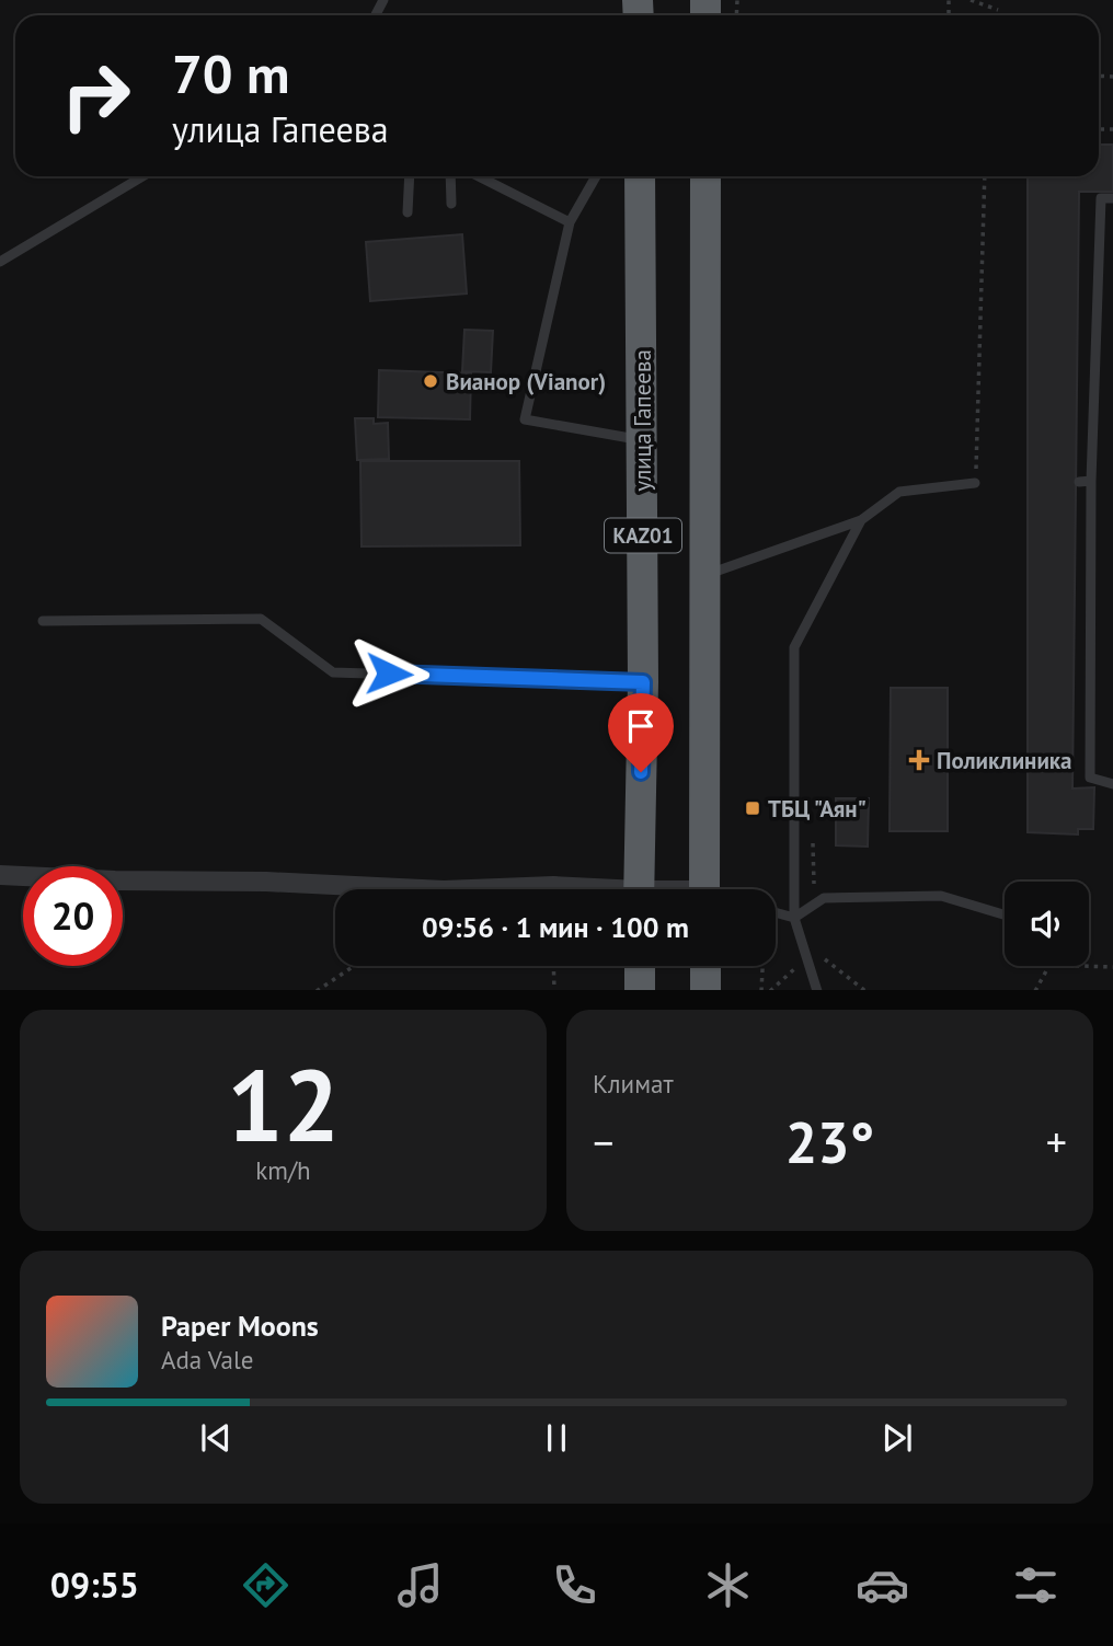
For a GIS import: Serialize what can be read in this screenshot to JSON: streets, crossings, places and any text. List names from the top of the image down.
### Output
{
  "streets": {
    "highway": ["улица Гапеева", "KАZ01"]
  },
  "places": {
    "other": ["Вианор (Vianor)"],
    "health": ["Поликлиника"],
    "transit": ["ТБЦ \"Аян\""]
  },
  "page": {
    "turn": ["70 m", "улица Гапеева"],
    "limit": "20",
    "trip": "09:56 · 1 мин · 100 m",
    "tile": [
      ["12", "km/h"],
      "Климат"
    ],
    "heat": ["−", "23°", "+"],
    "song": ["Paper Moons", "Ada Vale"],
    "tabs": "09:55"
  }
}
